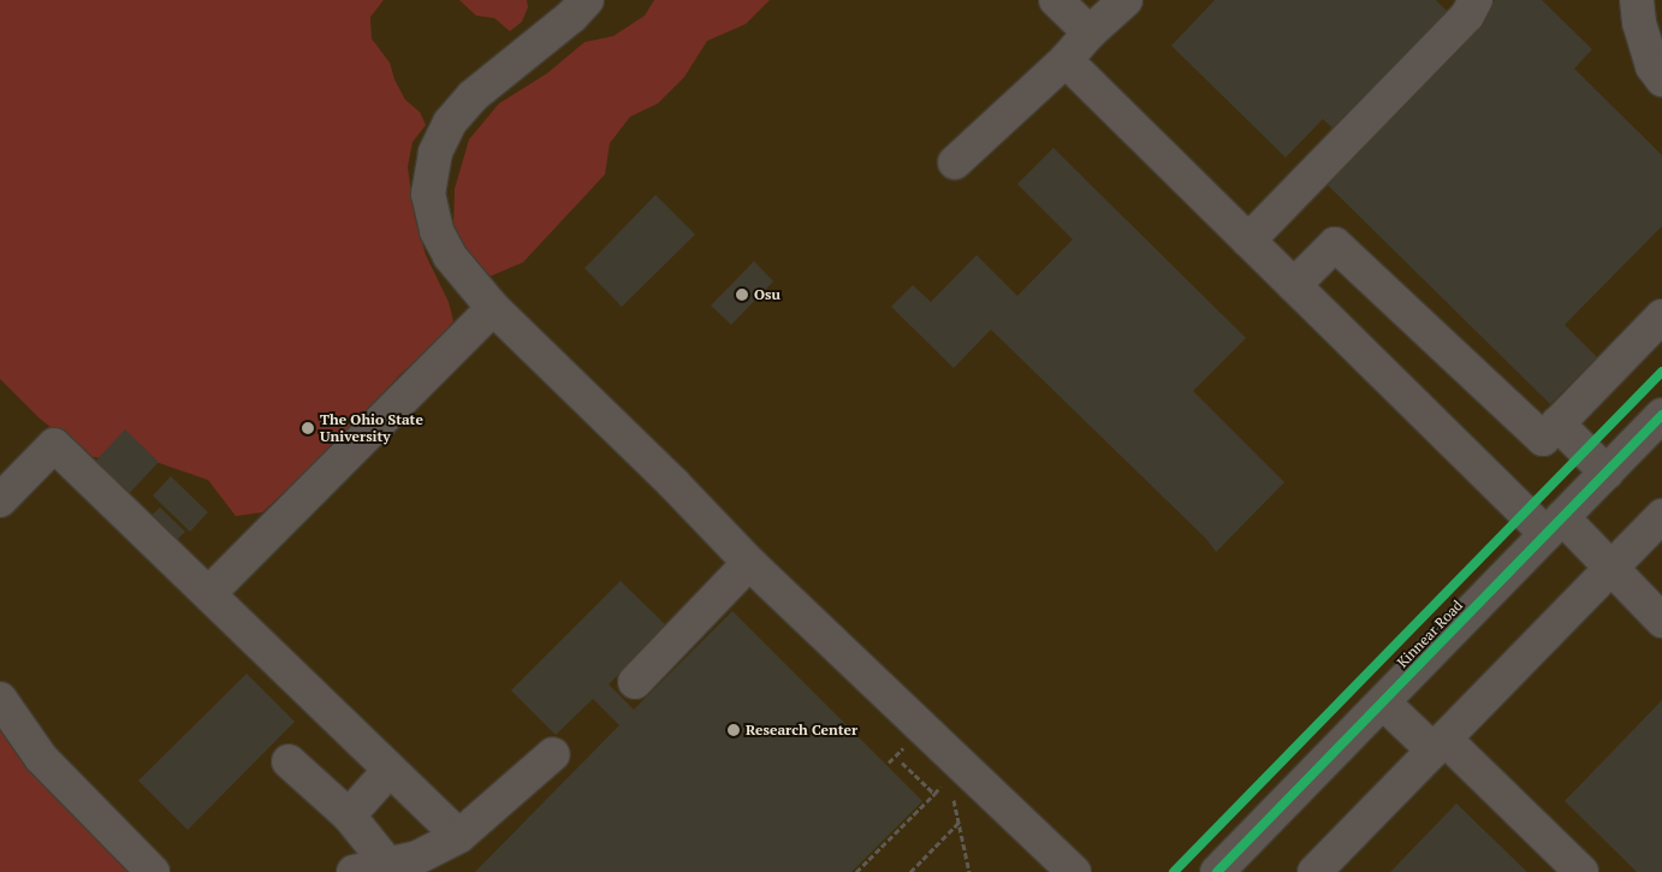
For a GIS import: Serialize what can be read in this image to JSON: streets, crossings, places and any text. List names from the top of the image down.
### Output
{
  "streets": {
    "street": ["Kinnear Road"]
  },
  "places": ["Osu", "The Ohio State University", "Research Center"]
}
